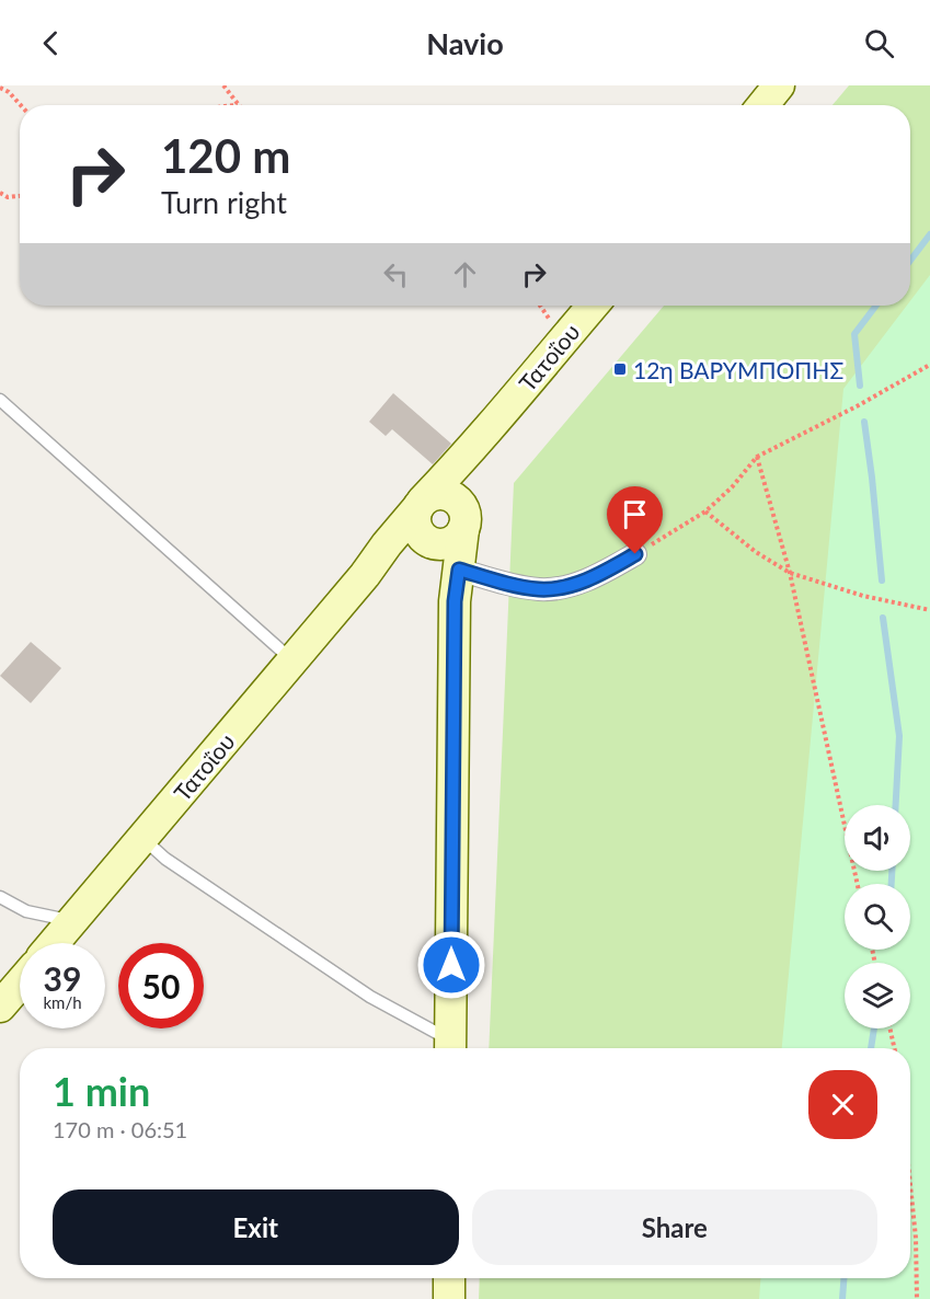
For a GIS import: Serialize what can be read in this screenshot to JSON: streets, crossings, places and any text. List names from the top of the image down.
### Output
{
  "streets": {
    "street": ["Τατοΐου"]
  },
  "places": {
    "transit": ["12η ΒΑΡΥΜΠΟΠΗΣ"]
  },
  "page": {
    "header": "Navio",
    "turn": ["120 m", "Turn right"],
    "speed": "39 km/h",
    "limit": "50",
    "heading": ["1 min", "170 m · 06:51"],
    "buttons": ["Exit", "Share"]
  }
}
